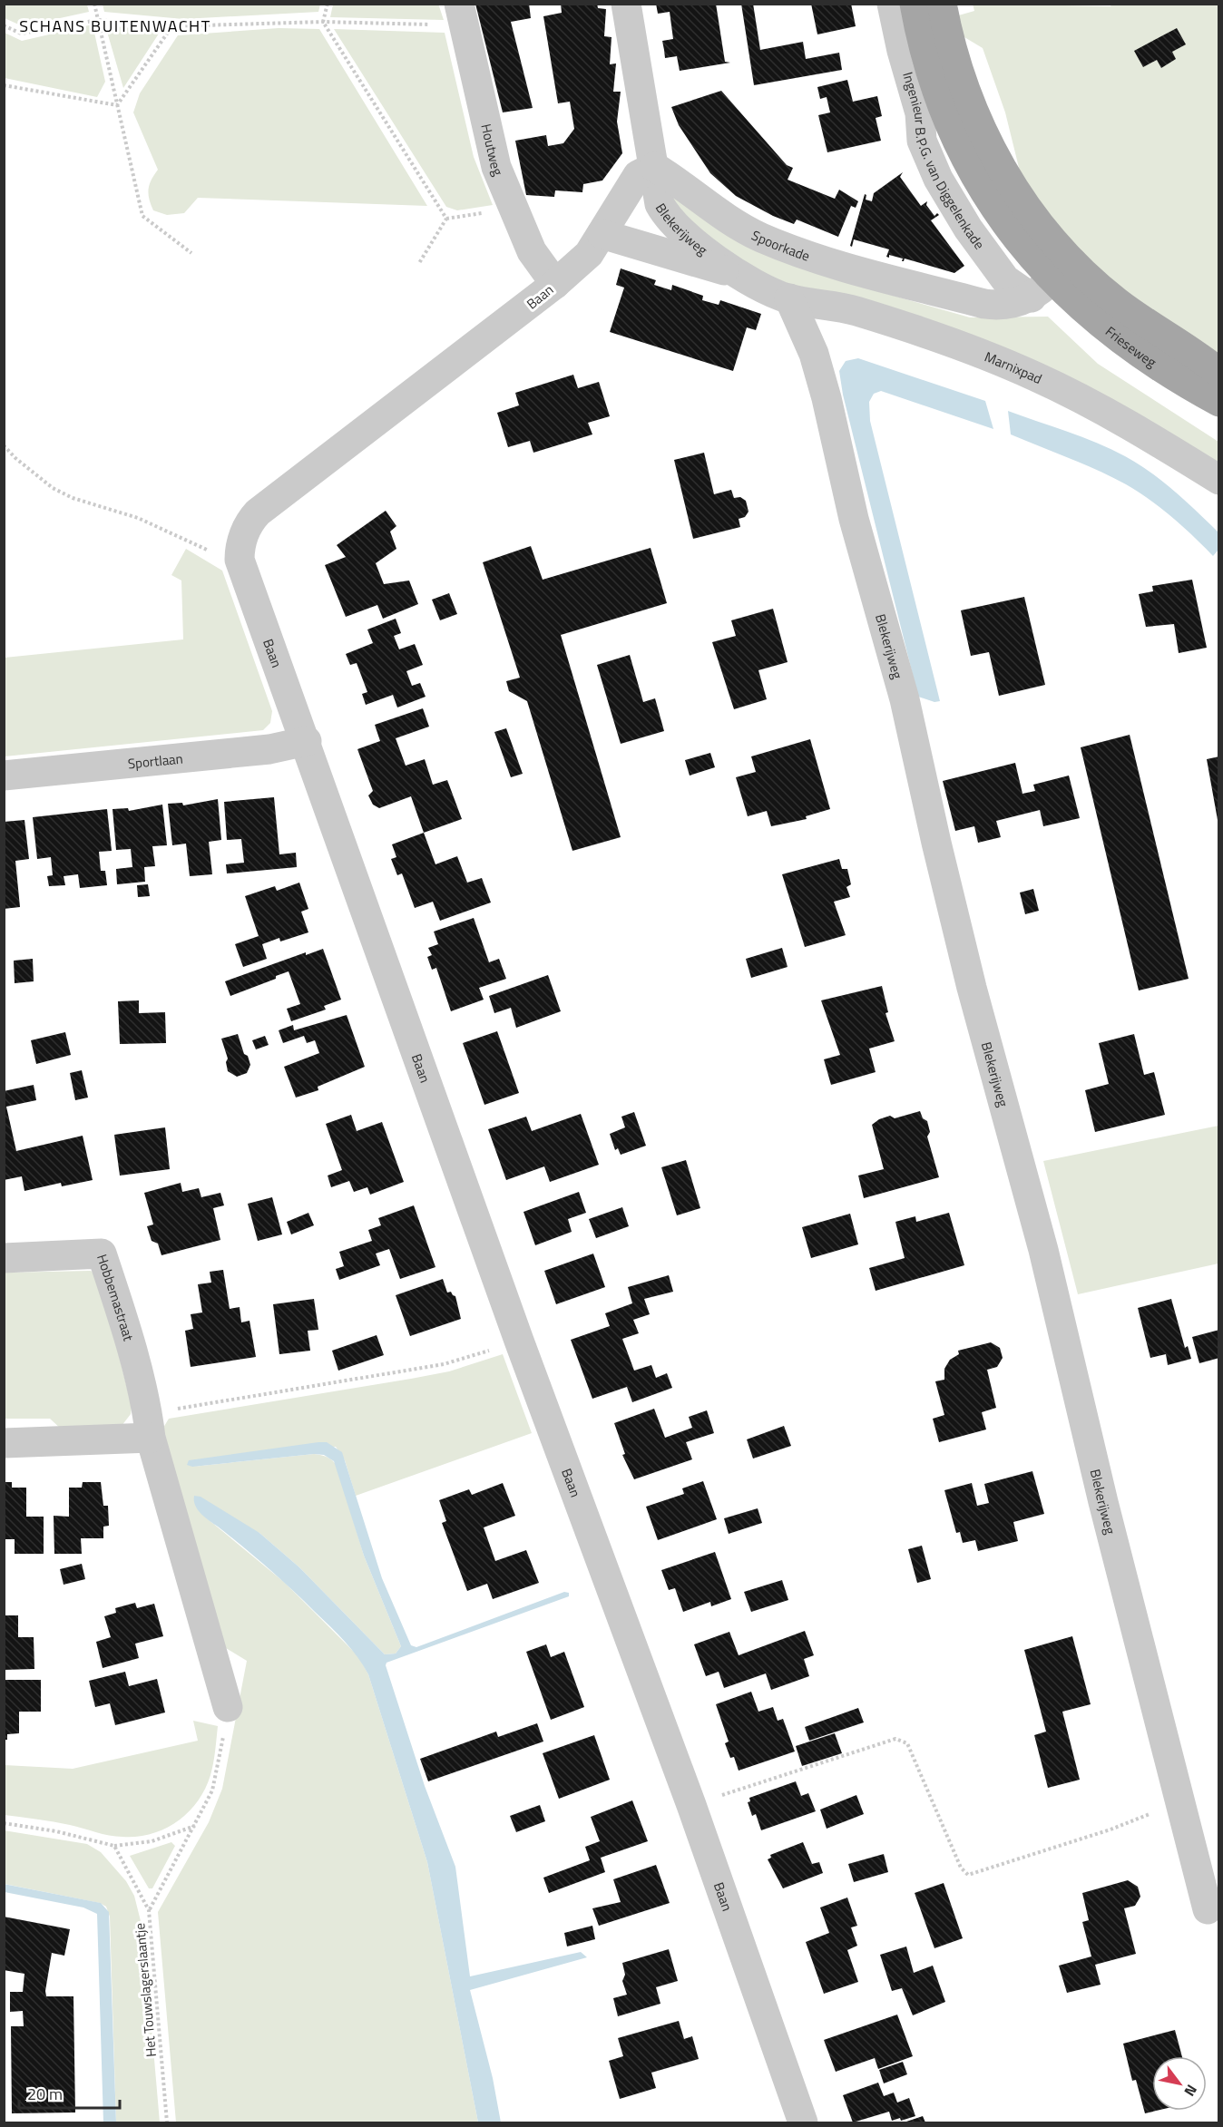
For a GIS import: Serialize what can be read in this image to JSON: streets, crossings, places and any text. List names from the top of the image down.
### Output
{
  "streets": {
    "main road": ["Ingenieur B.P.G. van Diggelenkade", "Frieseweg"],
    "street": [
      "Houtweg",
      "Blekerijweg",
      "Spoorkade",
      "Baan",
      "Marnixpad",
      "Sportlaan",
      "Hobbemastraat"
    ],
    "path": ["Het Touwslagerslaantje"]
  },
  "crossings": [
    ["Houtweg", "Baan"],
    ["Ingenieur B.P.G. van Diggelenkade", "Spoorkade"],
    ["Ingenieur B.P.G. van Diggelenkade", "Frieseweg"],
    ["Blekerijweg", "Spoorkade"],
    ["Blekerijweg", "Baan"],
    ["Blekerijweg", "Marnixpad"],
    ["Spoorkade", "Baan"],
    ["Spoorkade", "Frieseweg"],
    ["Baan", "Sportlaan"]
  ],
  "districts": ["SCHANS BUITENWACHT"],
  "scale_bar": "20 m",
  "north": "bottom right"
}
